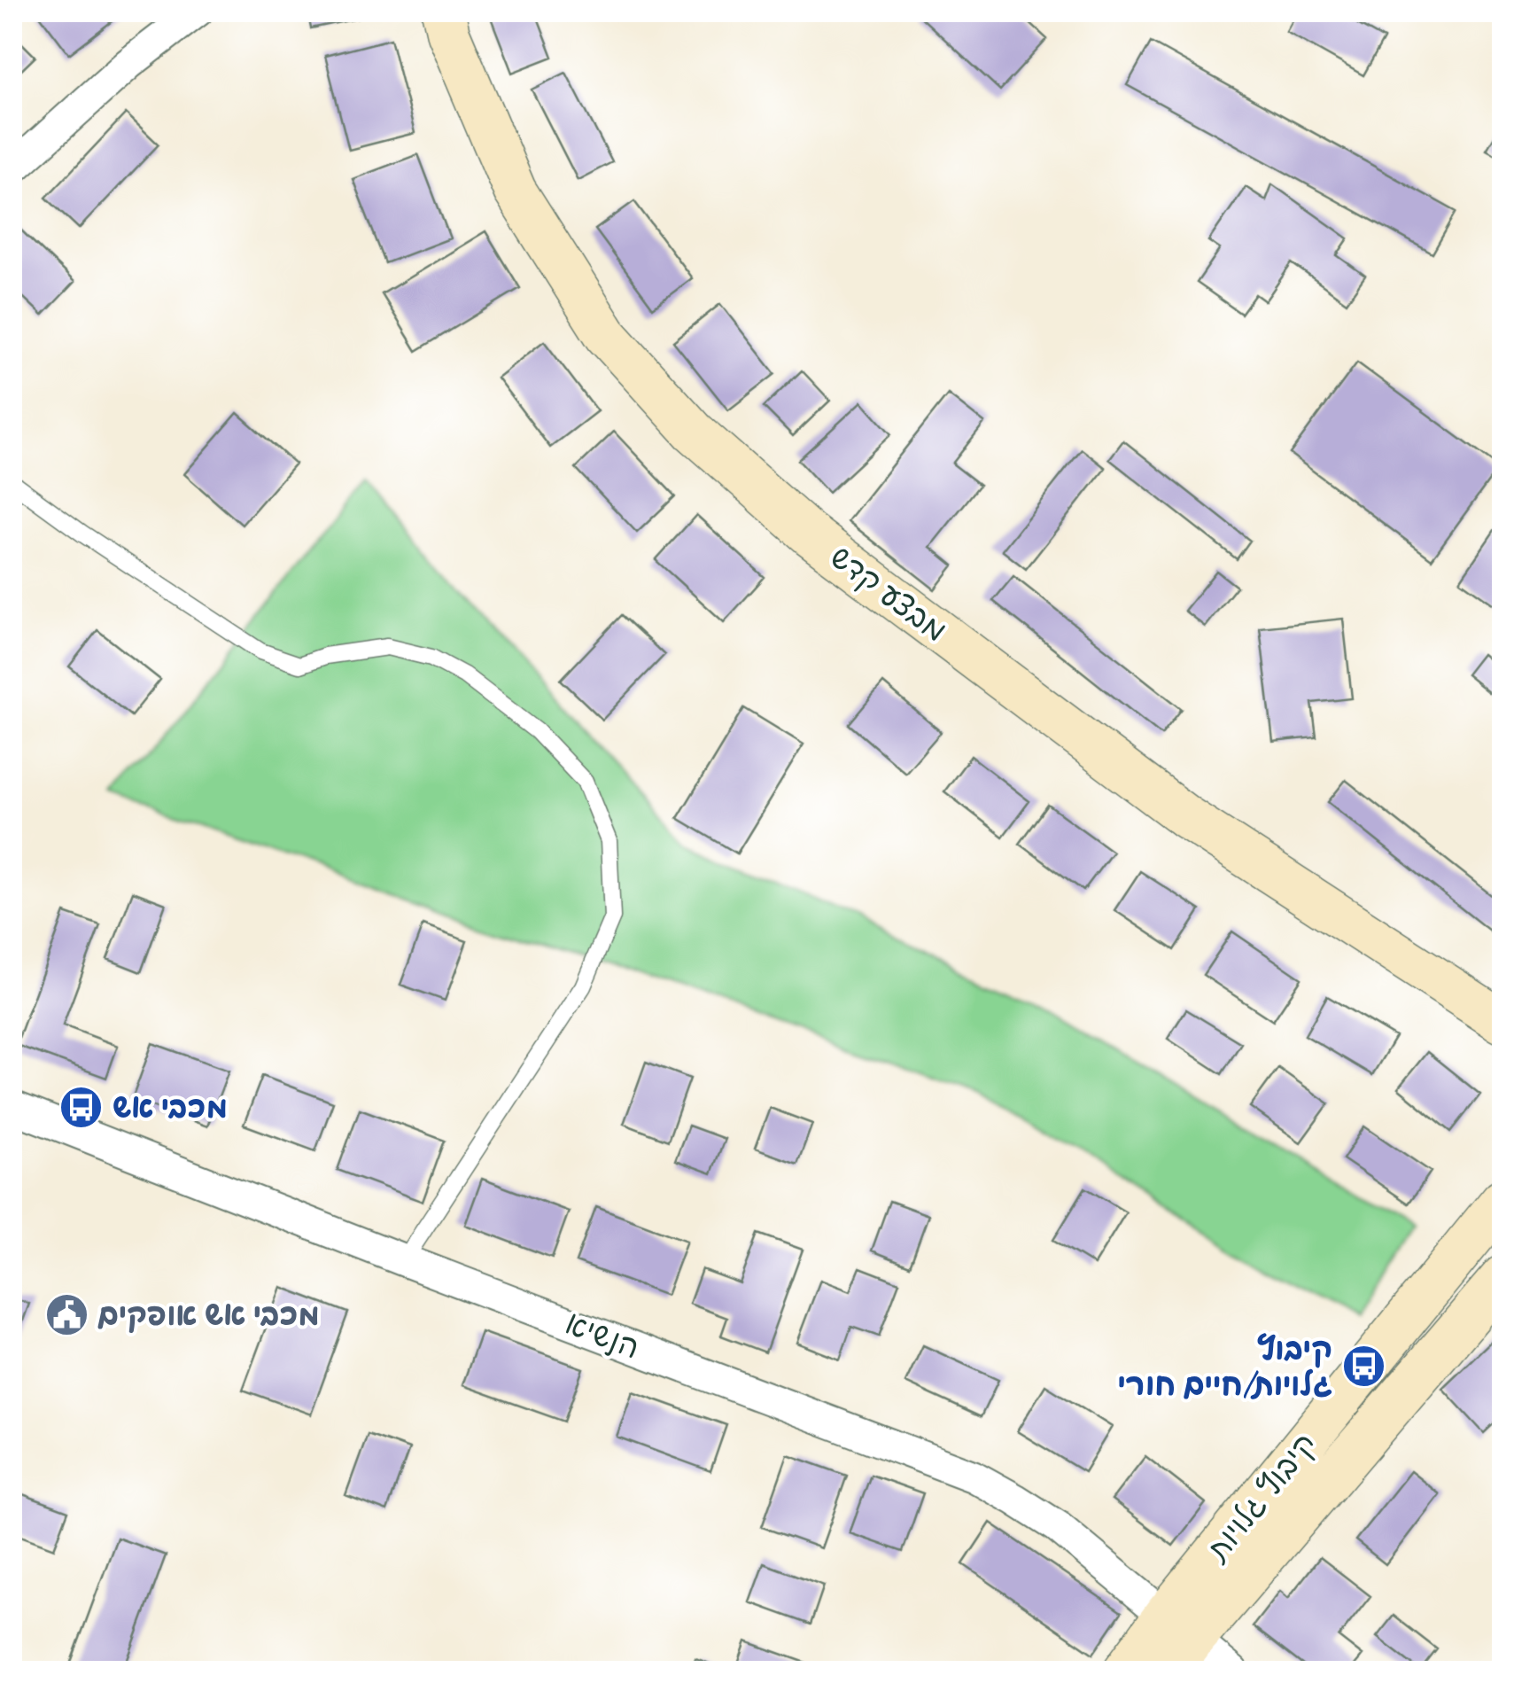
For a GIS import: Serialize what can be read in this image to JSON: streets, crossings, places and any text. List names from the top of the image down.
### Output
{
  "streets": {
    "street": ["מבצע קדש", "הנשיא", "קיבוץ גלויות"]
  },
  "crossings": [
    ["הנשיא", "קיבוץ גלויות"]
  ],
  "places": {
    "bus stop": ["מכבי אש", "קיבוץ גלויות/חיים חורי"],
    "public building": ["מכבי אש אופקים"]
  }
}
